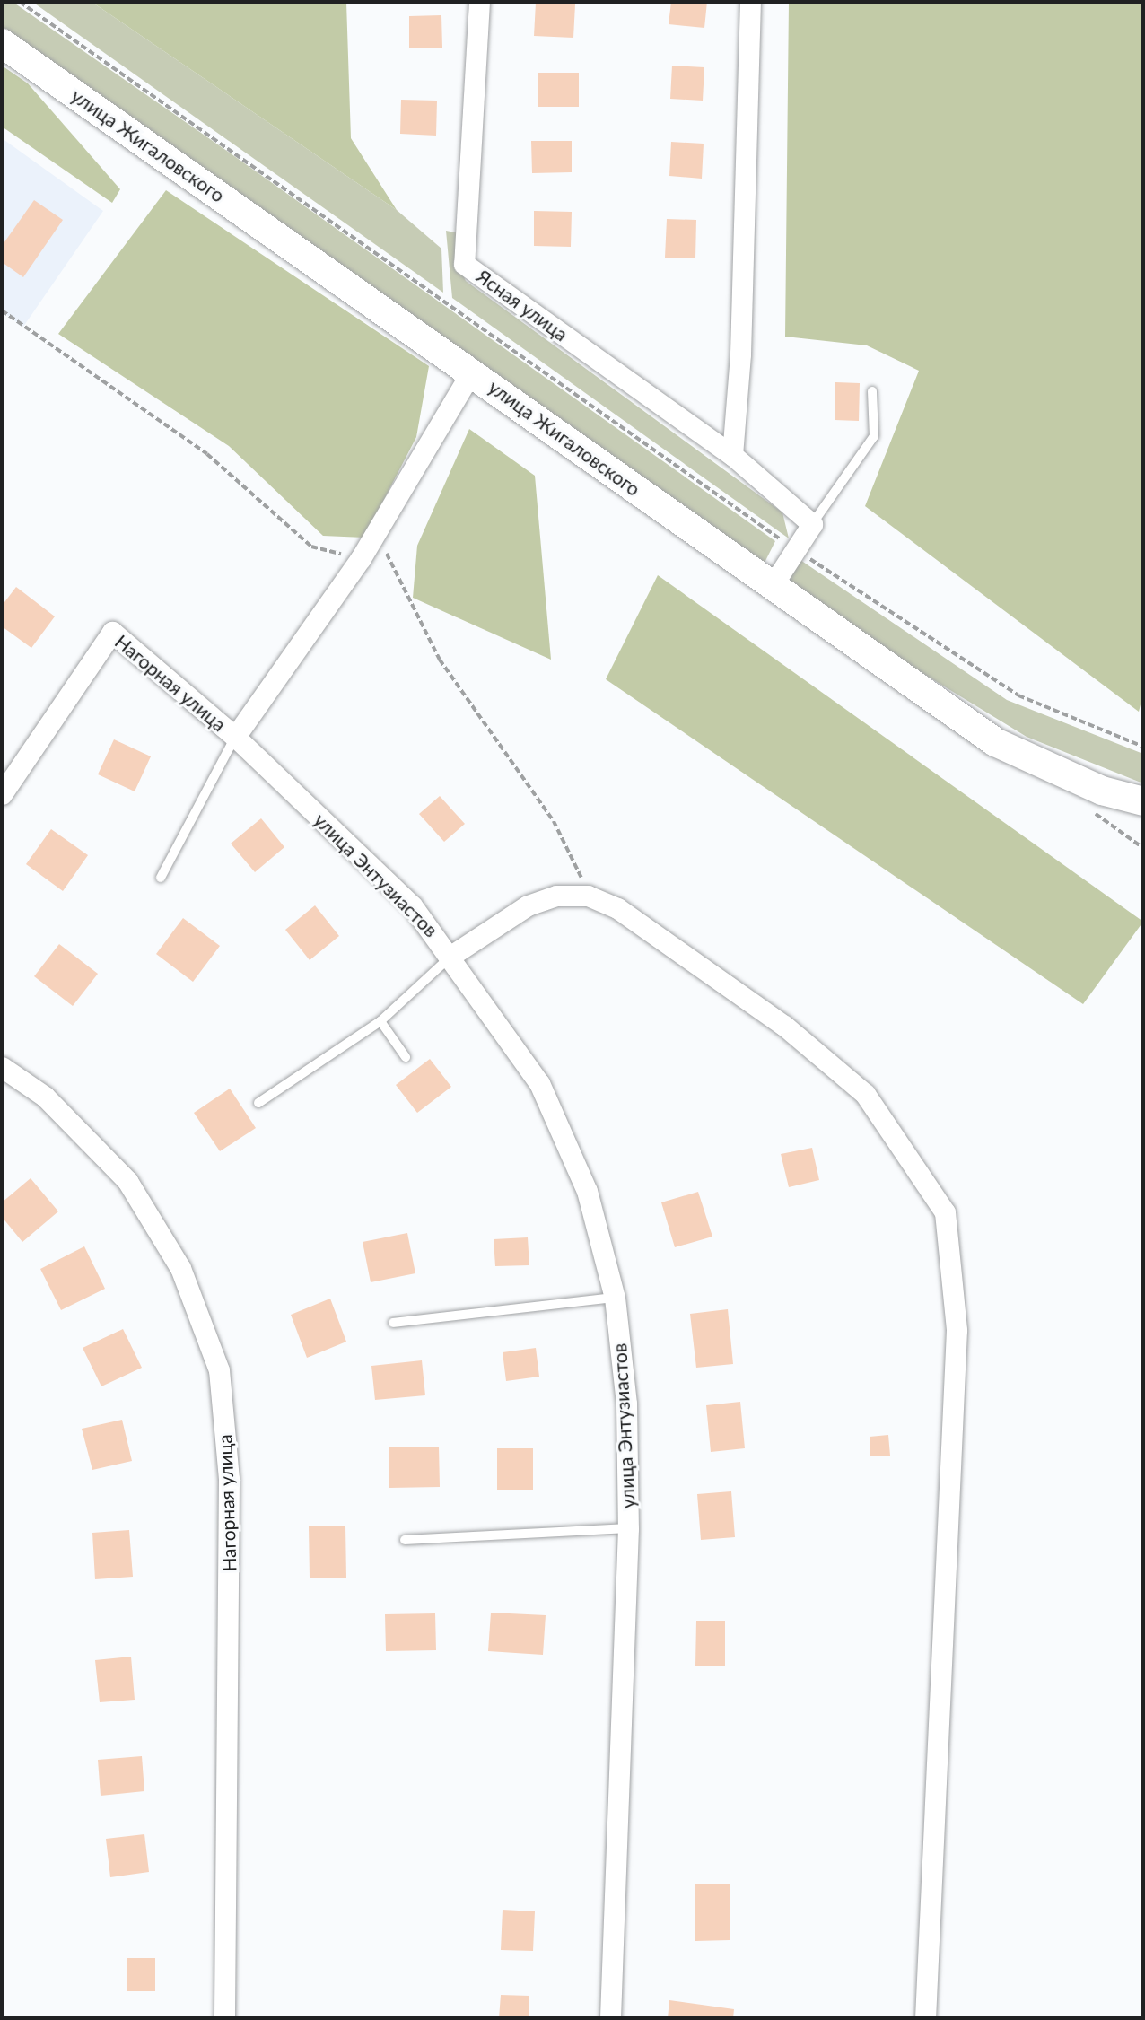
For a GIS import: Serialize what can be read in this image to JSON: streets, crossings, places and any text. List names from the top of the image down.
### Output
{
  "streets": {
    "main road": ["улица Жигаловского"],
    "street": ["Ясная улица", "Нагорная улица", "улица Энтузиастов"]
  },
  "crossings": [
    ["Нагорная улица", "улица Энтузиастов"]
  ]
}
